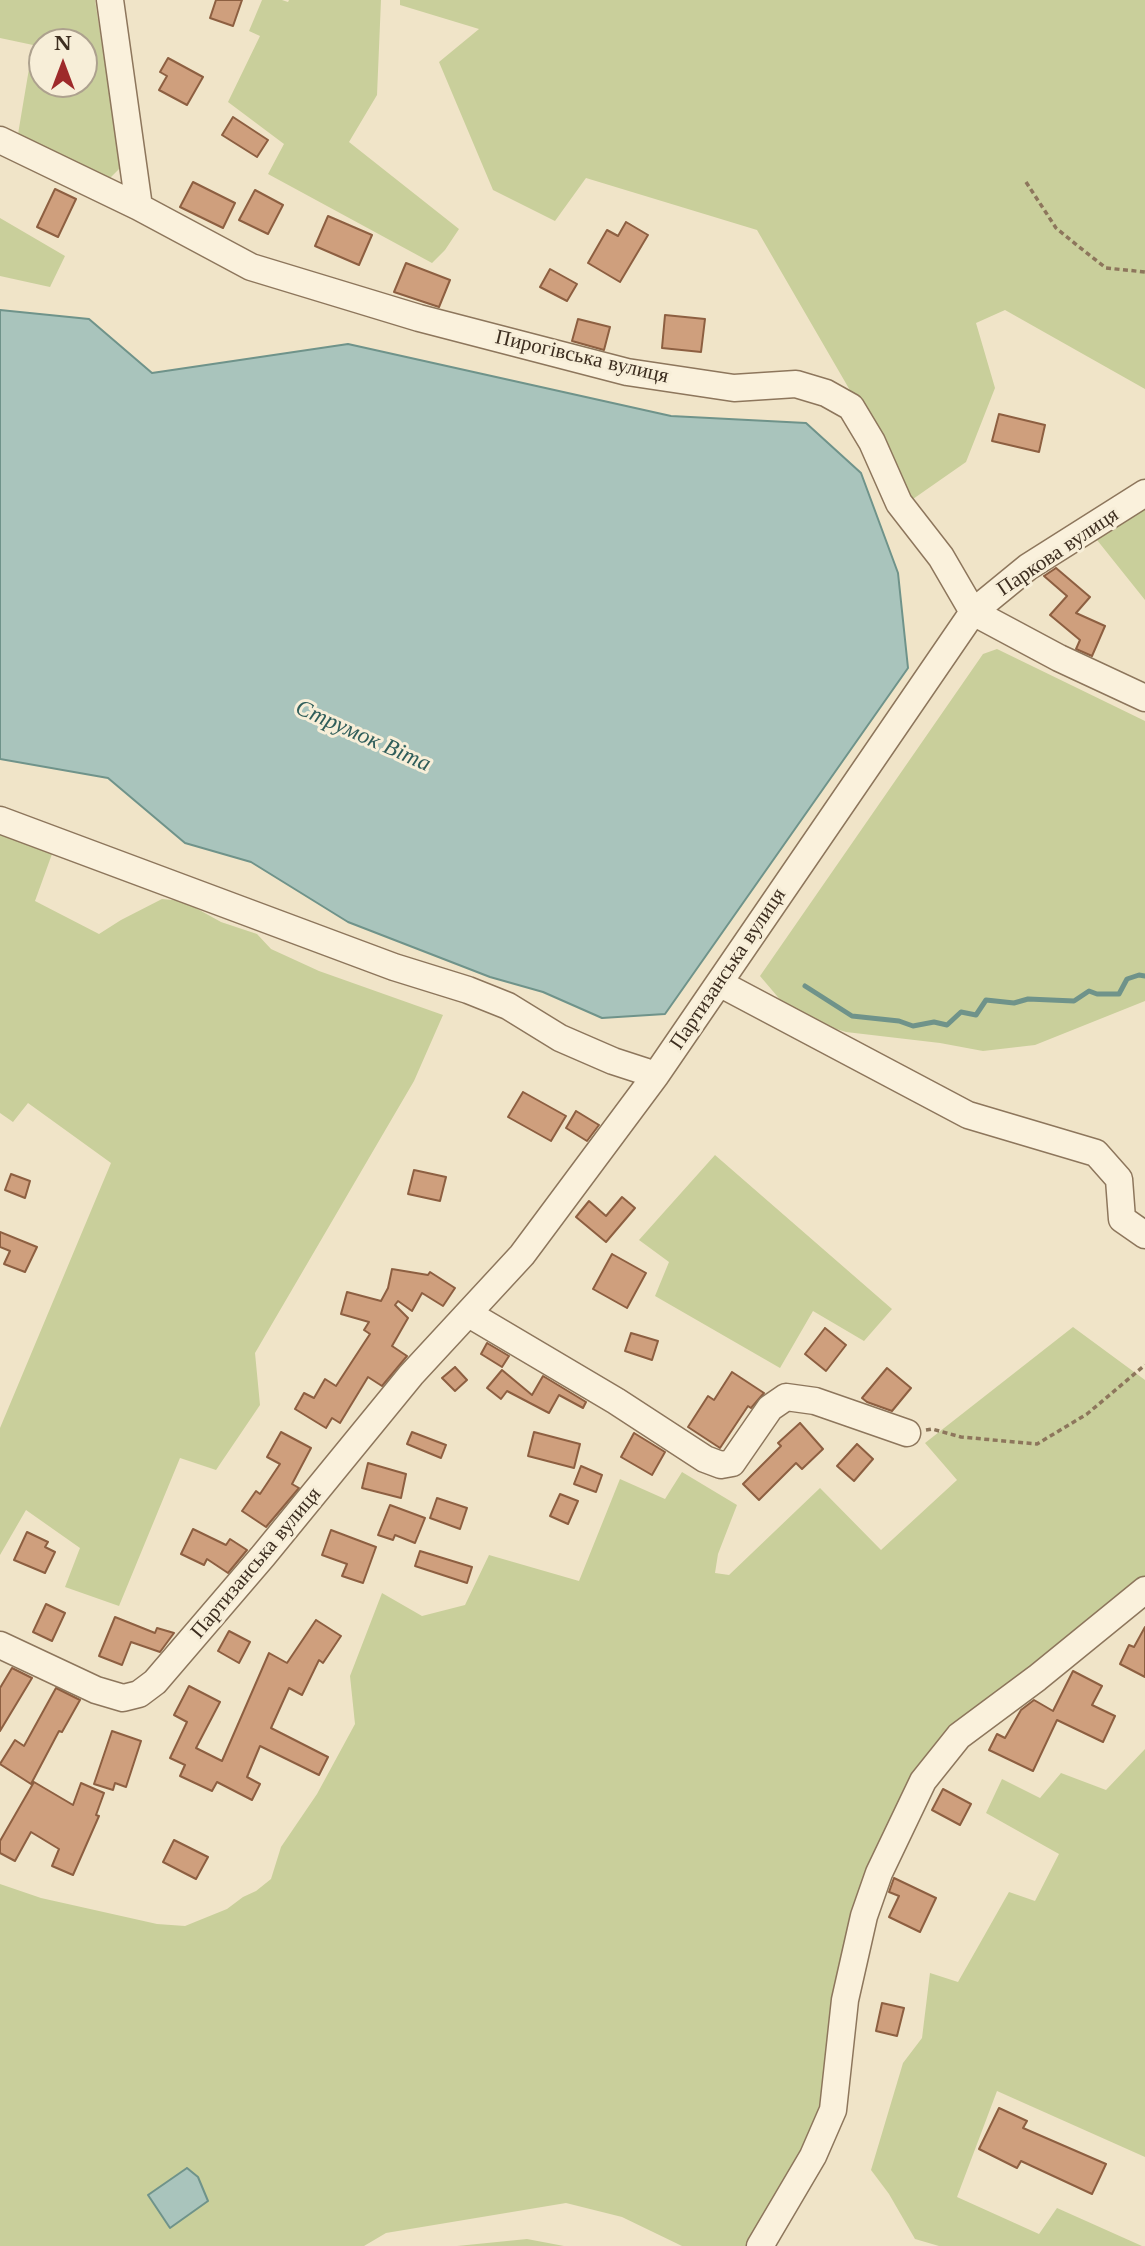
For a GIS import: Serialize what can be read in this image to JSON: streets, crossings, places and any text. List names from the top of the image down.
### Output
{
  "streets": {
    "street": ["Пирогівська вулиця", "Паркова вулиця", "Партизанська вулиця"]
  },
  "crossings": [
    ["Пирогівська вулиця", "Паркова вулиця"],
    ["Пирогівська вулиця", "Партизанська вулиця"],
    ["Паркова вулиця", "Партизанська вулиця"]
  ],
  "water": ["Струмок Віта"],
  "north": "top"
}
